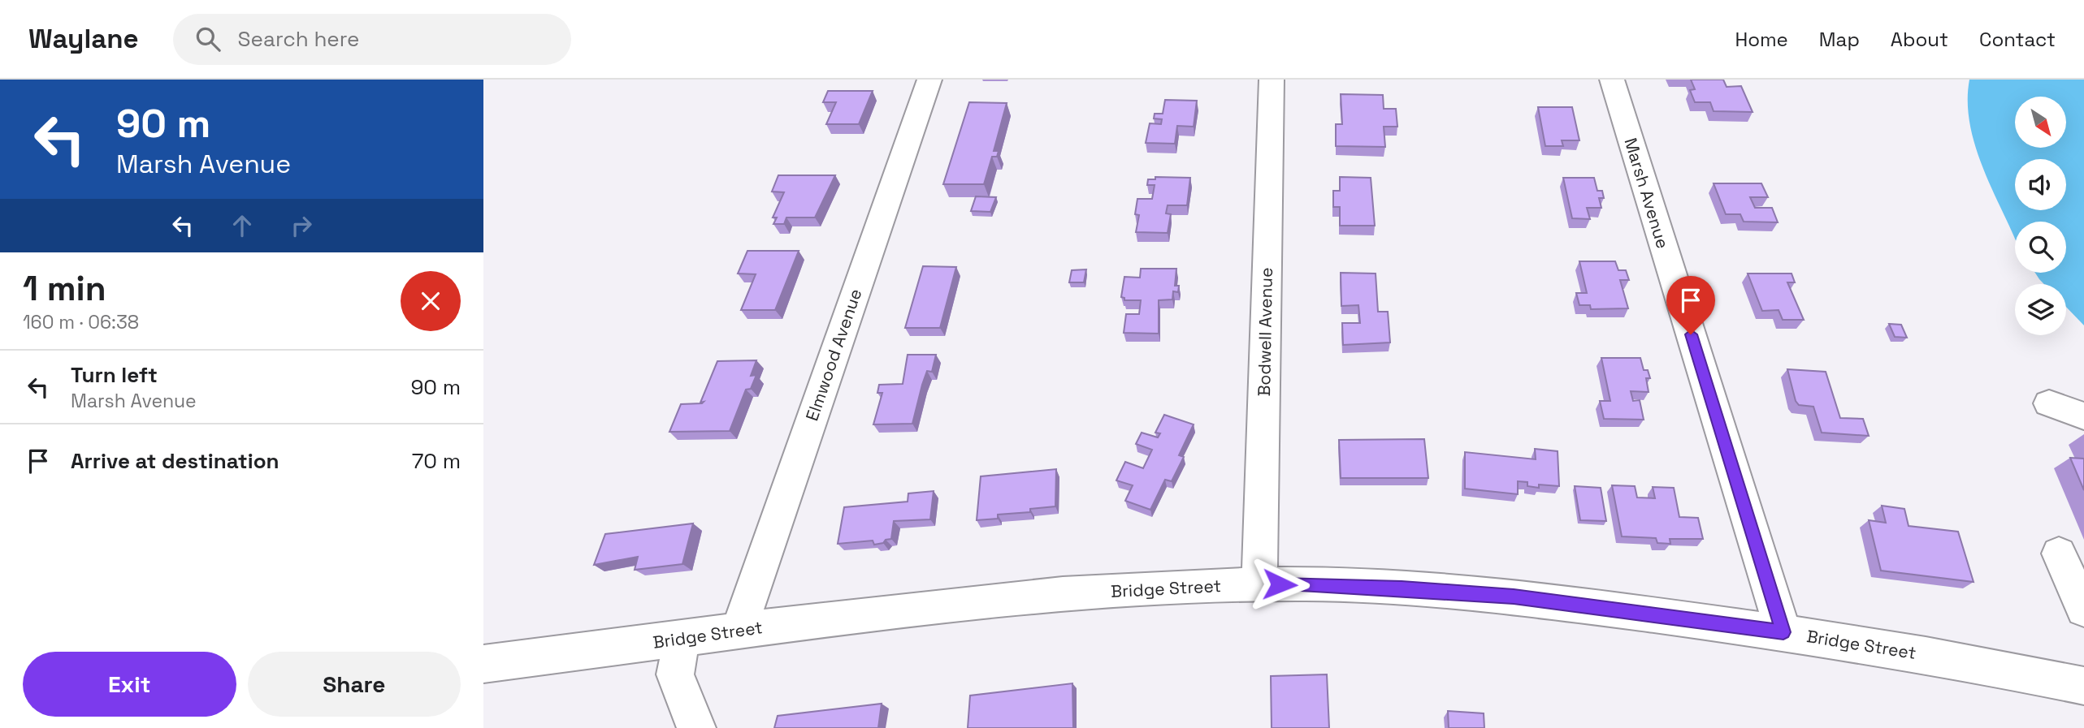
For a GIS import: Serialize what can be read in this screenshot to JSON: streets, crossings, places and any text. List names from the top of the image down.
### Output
{
  "streets": {
    "street": [
      "Marsh Avenue",
      "Bodwell Avenue",
      "Elmwood Avenue",
      "Bridge Street"
    ]
  },
  "crossings": [
    ["Marsh Avenue", "Bridge Street"],
    ["Bodwell Avenue", "Bridge Street"],
    ["Elmwood Avenue", "Bridge Street"]
  ],
  "north": "bottom right",
  "page": {
    "header": "Waylane",
    "search": "Search here",
    "nav": [
      "Home",
      "Map",
      "About",
      "Contact"
    ],
    "turn": ["90 m", "Marsh Avenue"],
    "heading": ["1 min", "160 m · 06:38"],
    "list": [
      {
        "name": "Turn left",
        "note": "Marsh Avenue",
        "value": "90 m"
      },
      {
        "name": "Arrive at destination",
        "value": "70 m"
      }
    ],
    "buttons": ["Exit", "Share"]
  }
}
